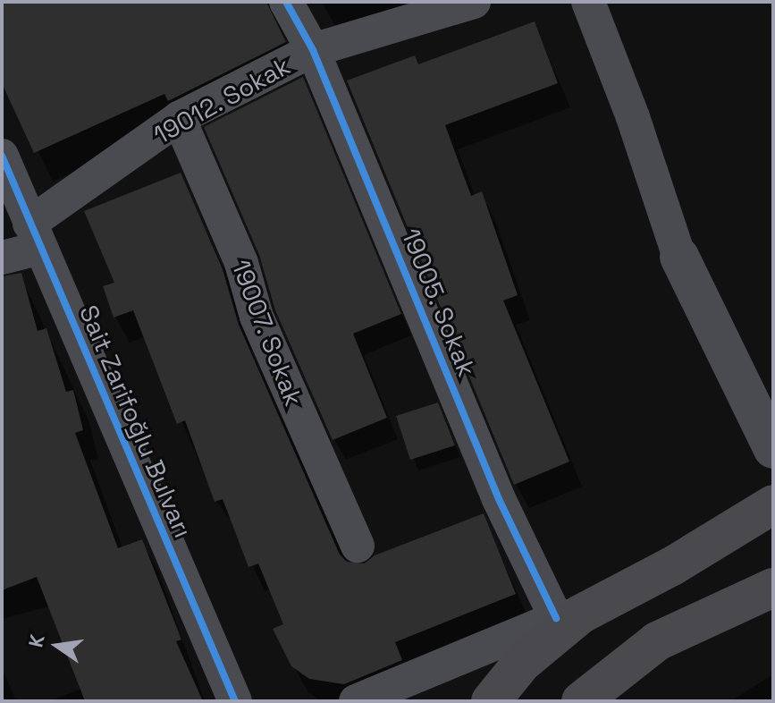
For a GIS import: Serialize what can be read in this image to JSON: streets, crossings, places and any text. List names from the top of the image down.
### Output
{
  "streets": {
    "street": [
      "19012. Sokak",
      "19005. Sokak",
      "19007. Sokak",
      "Sait Zarifoğlu Bulvarı"
    ]
  },
  "crossings": [
    ["19012. Sokak", "19005. Sokak"],
    ["19012. Sokak", "19007. Sokak"],
    ["19012. Sokak", "Sait Zarifoğlu Bulvarı"]
  ],
  "north": "left"
}
